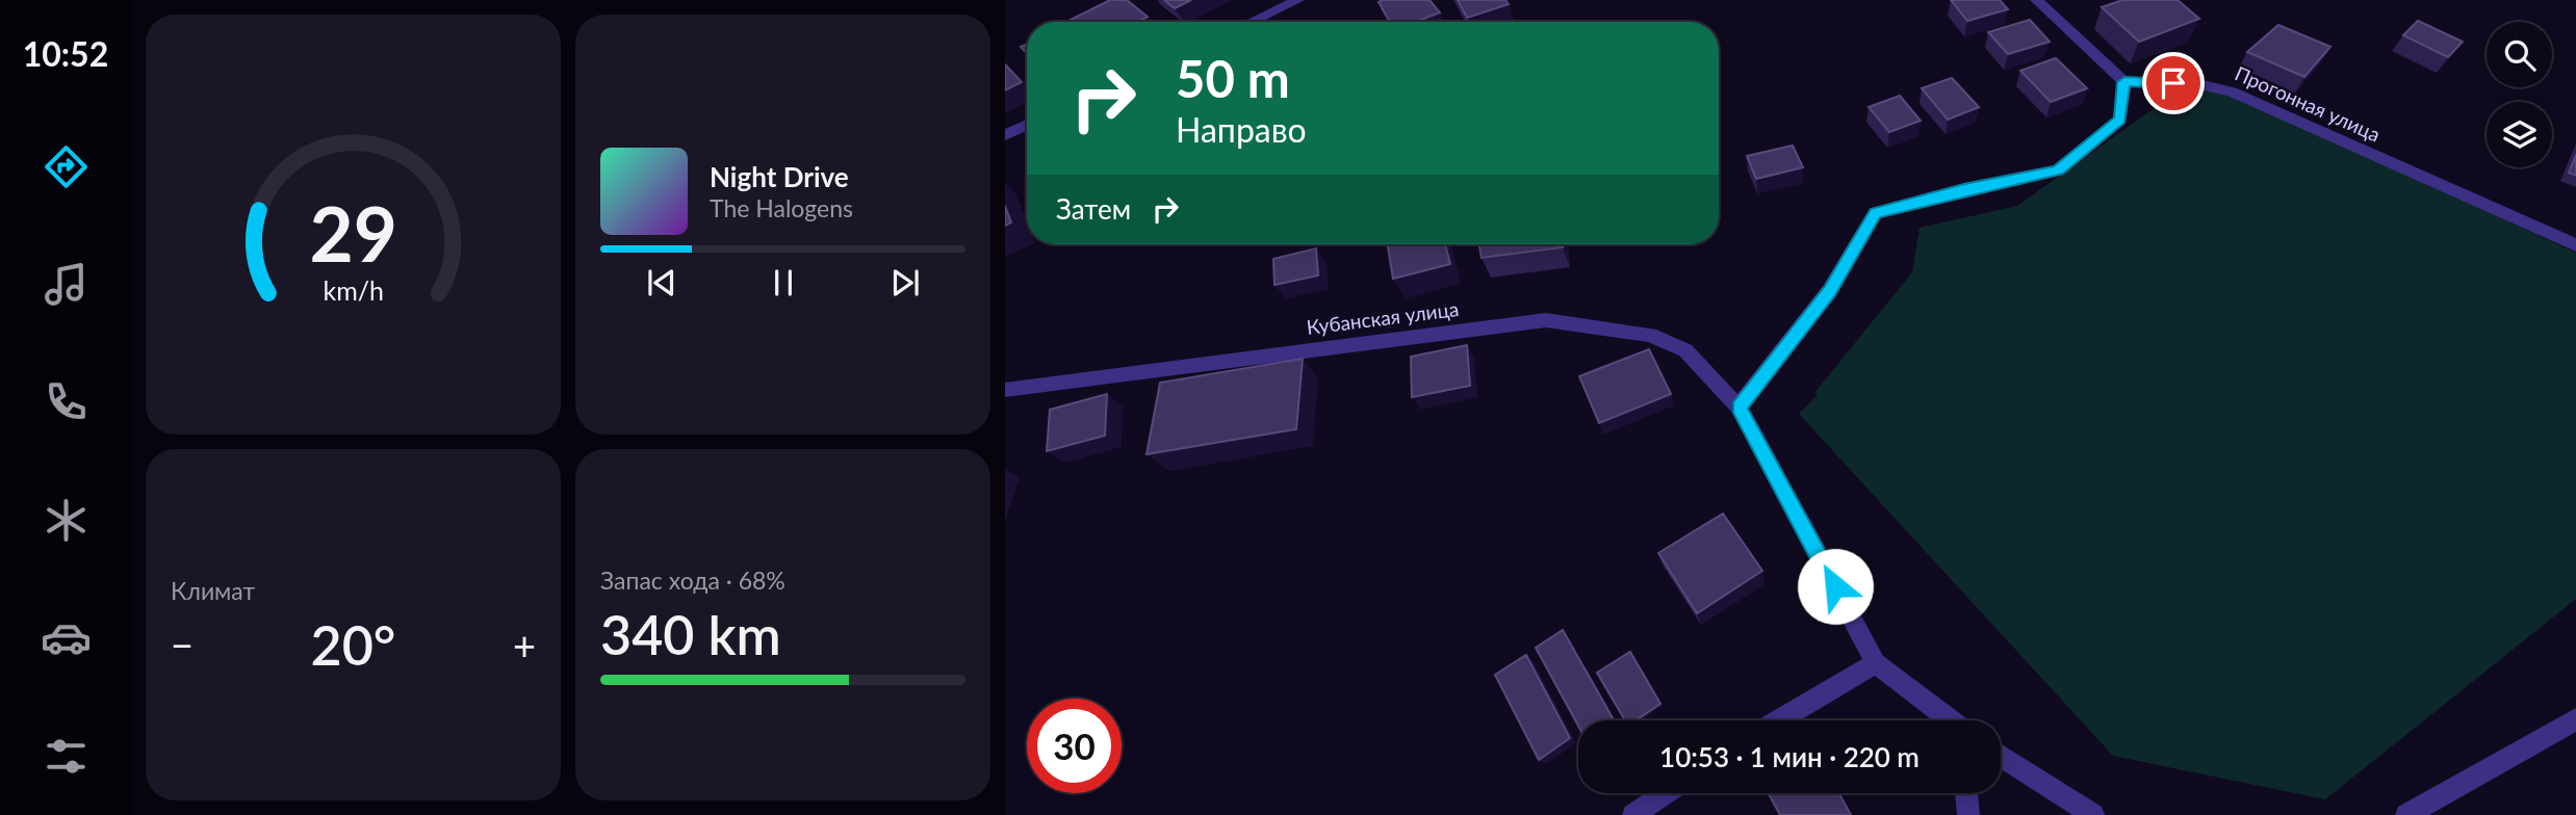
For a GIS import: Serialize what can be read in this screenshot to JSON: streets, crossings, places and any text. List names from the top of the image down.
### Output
{
  "streets": {
    "street": ["Прогонная улица", "Кубанская улица"]
  },
  "page": {
    "tabs": "10:52",
    "turn": ["50 m", "Направо"],
    "song": ["Night Drive", "The Halogens"],
    "then": "Затем",
    "tile": [
      "Климат",
      ["Запас хода · 68%", "340 km"]
    ],
    "heat": ["−", "20°", "+"],
    "limit": "30",
    "trip": "10:53 · 1 мин · 220 m",
    "gauge": ["29", "km/h"]
  }
}
